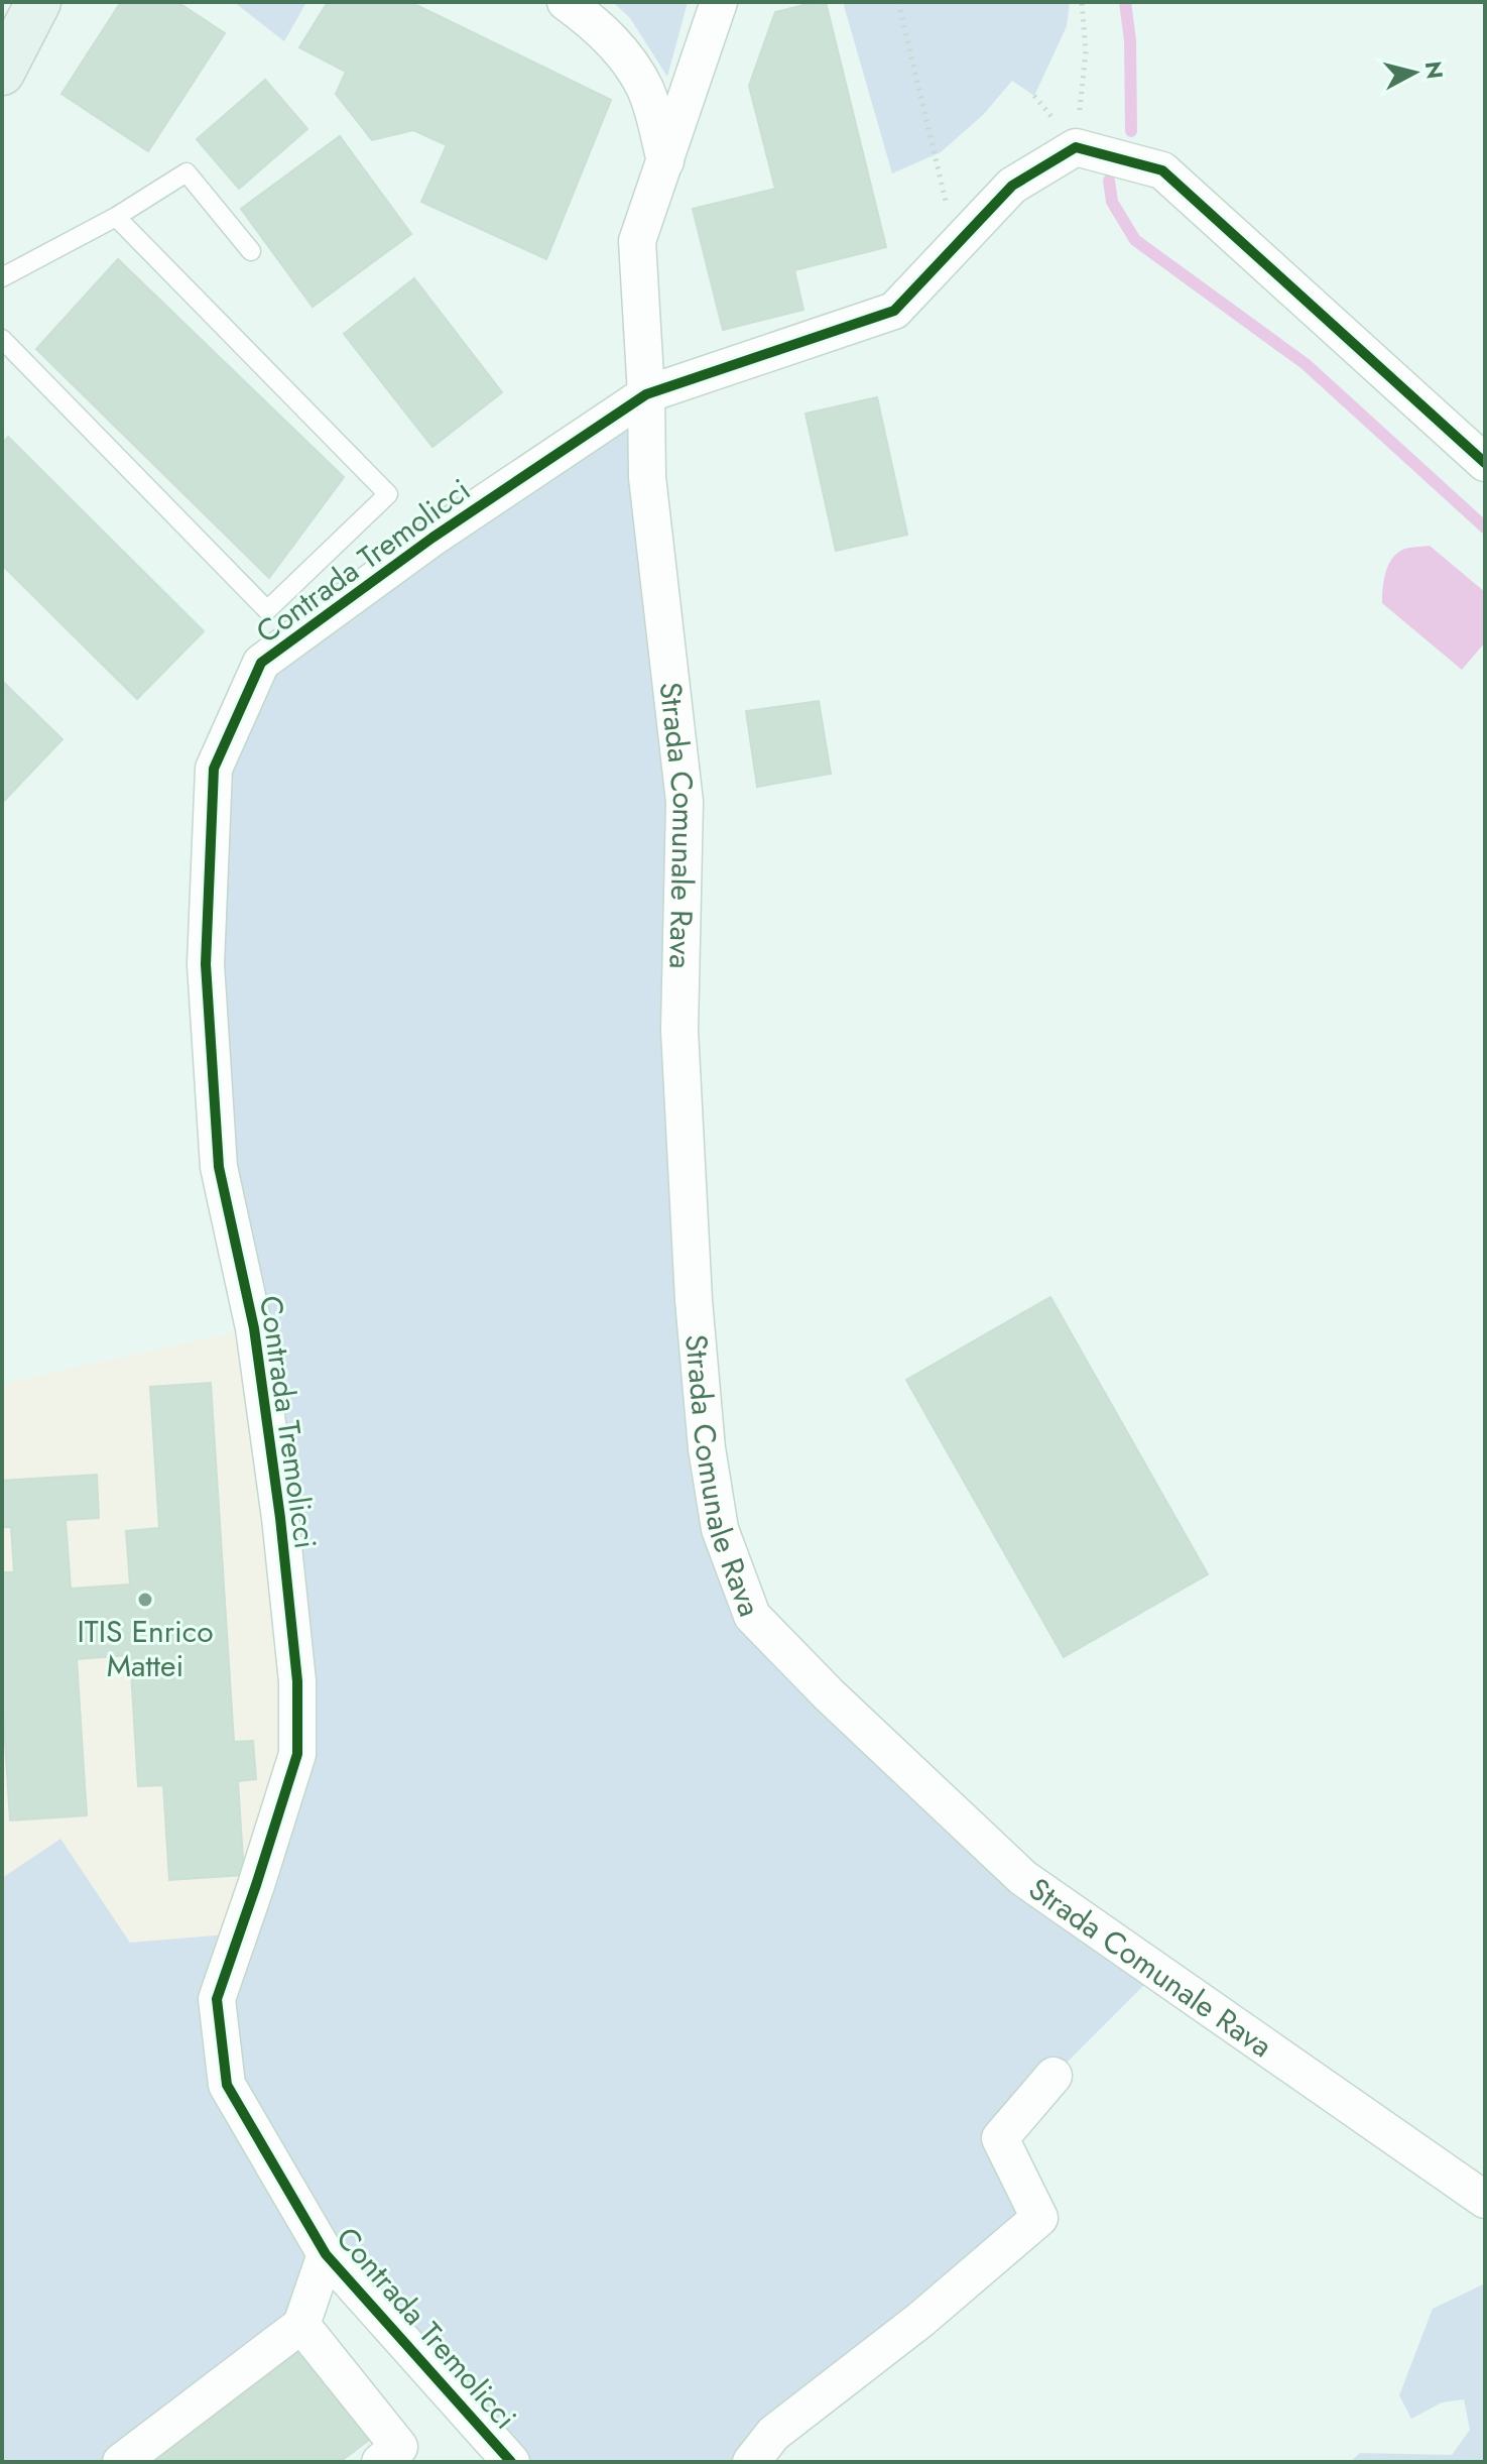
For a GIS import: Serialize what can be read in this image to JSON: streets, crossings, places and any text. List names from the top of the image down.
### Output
{
  "streets": {
    "street": ["Contrada Tremolicci", "Strada Comunale Rava"]
  },
  "crossings": [
    ["Contrada Tremolicci", "Strada Comunale Rava"]
  ],
  "places": ["ITIS Enrico Mattei"],
  "north": "right"
}
